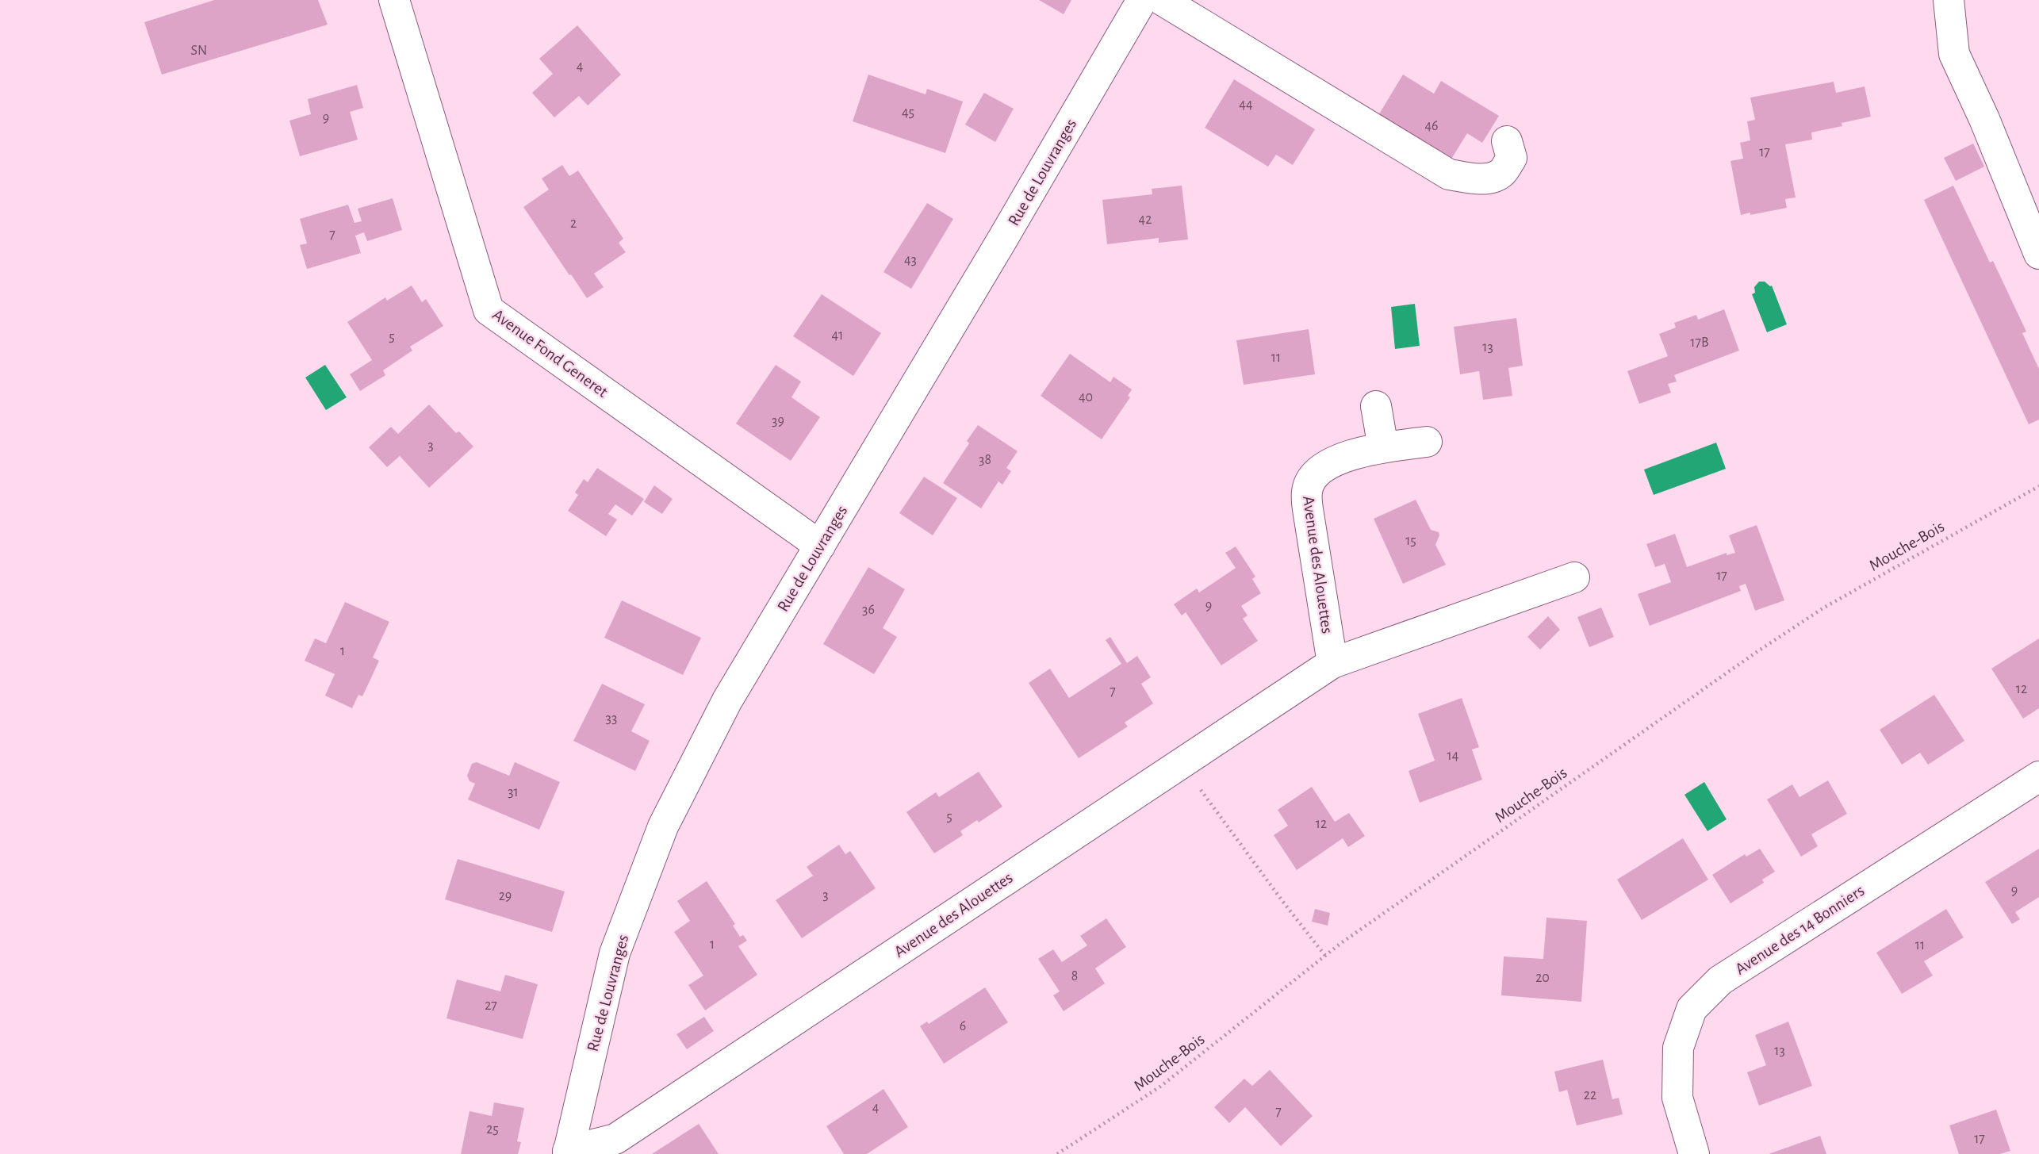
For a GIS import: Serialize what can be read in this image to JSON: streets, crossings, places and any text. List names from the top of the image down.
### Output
{
  "streets": {
    "street": [
      "Rue de Louvranges",
      "Avenue Fond Generet",
      "Avenue des Alouettes",
      "Avenue des 14 Bonniers"
    ],
    "path": ["Mouche-Bois"]
  },
  "crossings": [
    ["Rue de Louvranges", "Avenue Fond Generet"],
    ["Rue de Louvranges", "Avenue des Alouettes"]
  ],
  "house_numbers": [
    "SN",
    "4",
    "44",
    "45",
    "9",
    "46",
    "17",
    "42",
    "2",
    "7",
    "43",
    "41",
    "5",
    "17B",
    "13",
    "11",
    "40",
    "39",
    "3",
    "38",
    "15",
    "17",
    "9",
    "36",
    "1",
    "12",
    "7",
    "33",
    "14",
    "31",
    "5",
    "12",
    "9",
    "3",
    "29",
    "1",
    "11",
    "8",
    "20",
    "27",
    "6",
    "13",
    "22",
    "4",
    "7",
    "25",
    "17"
  ]
}
